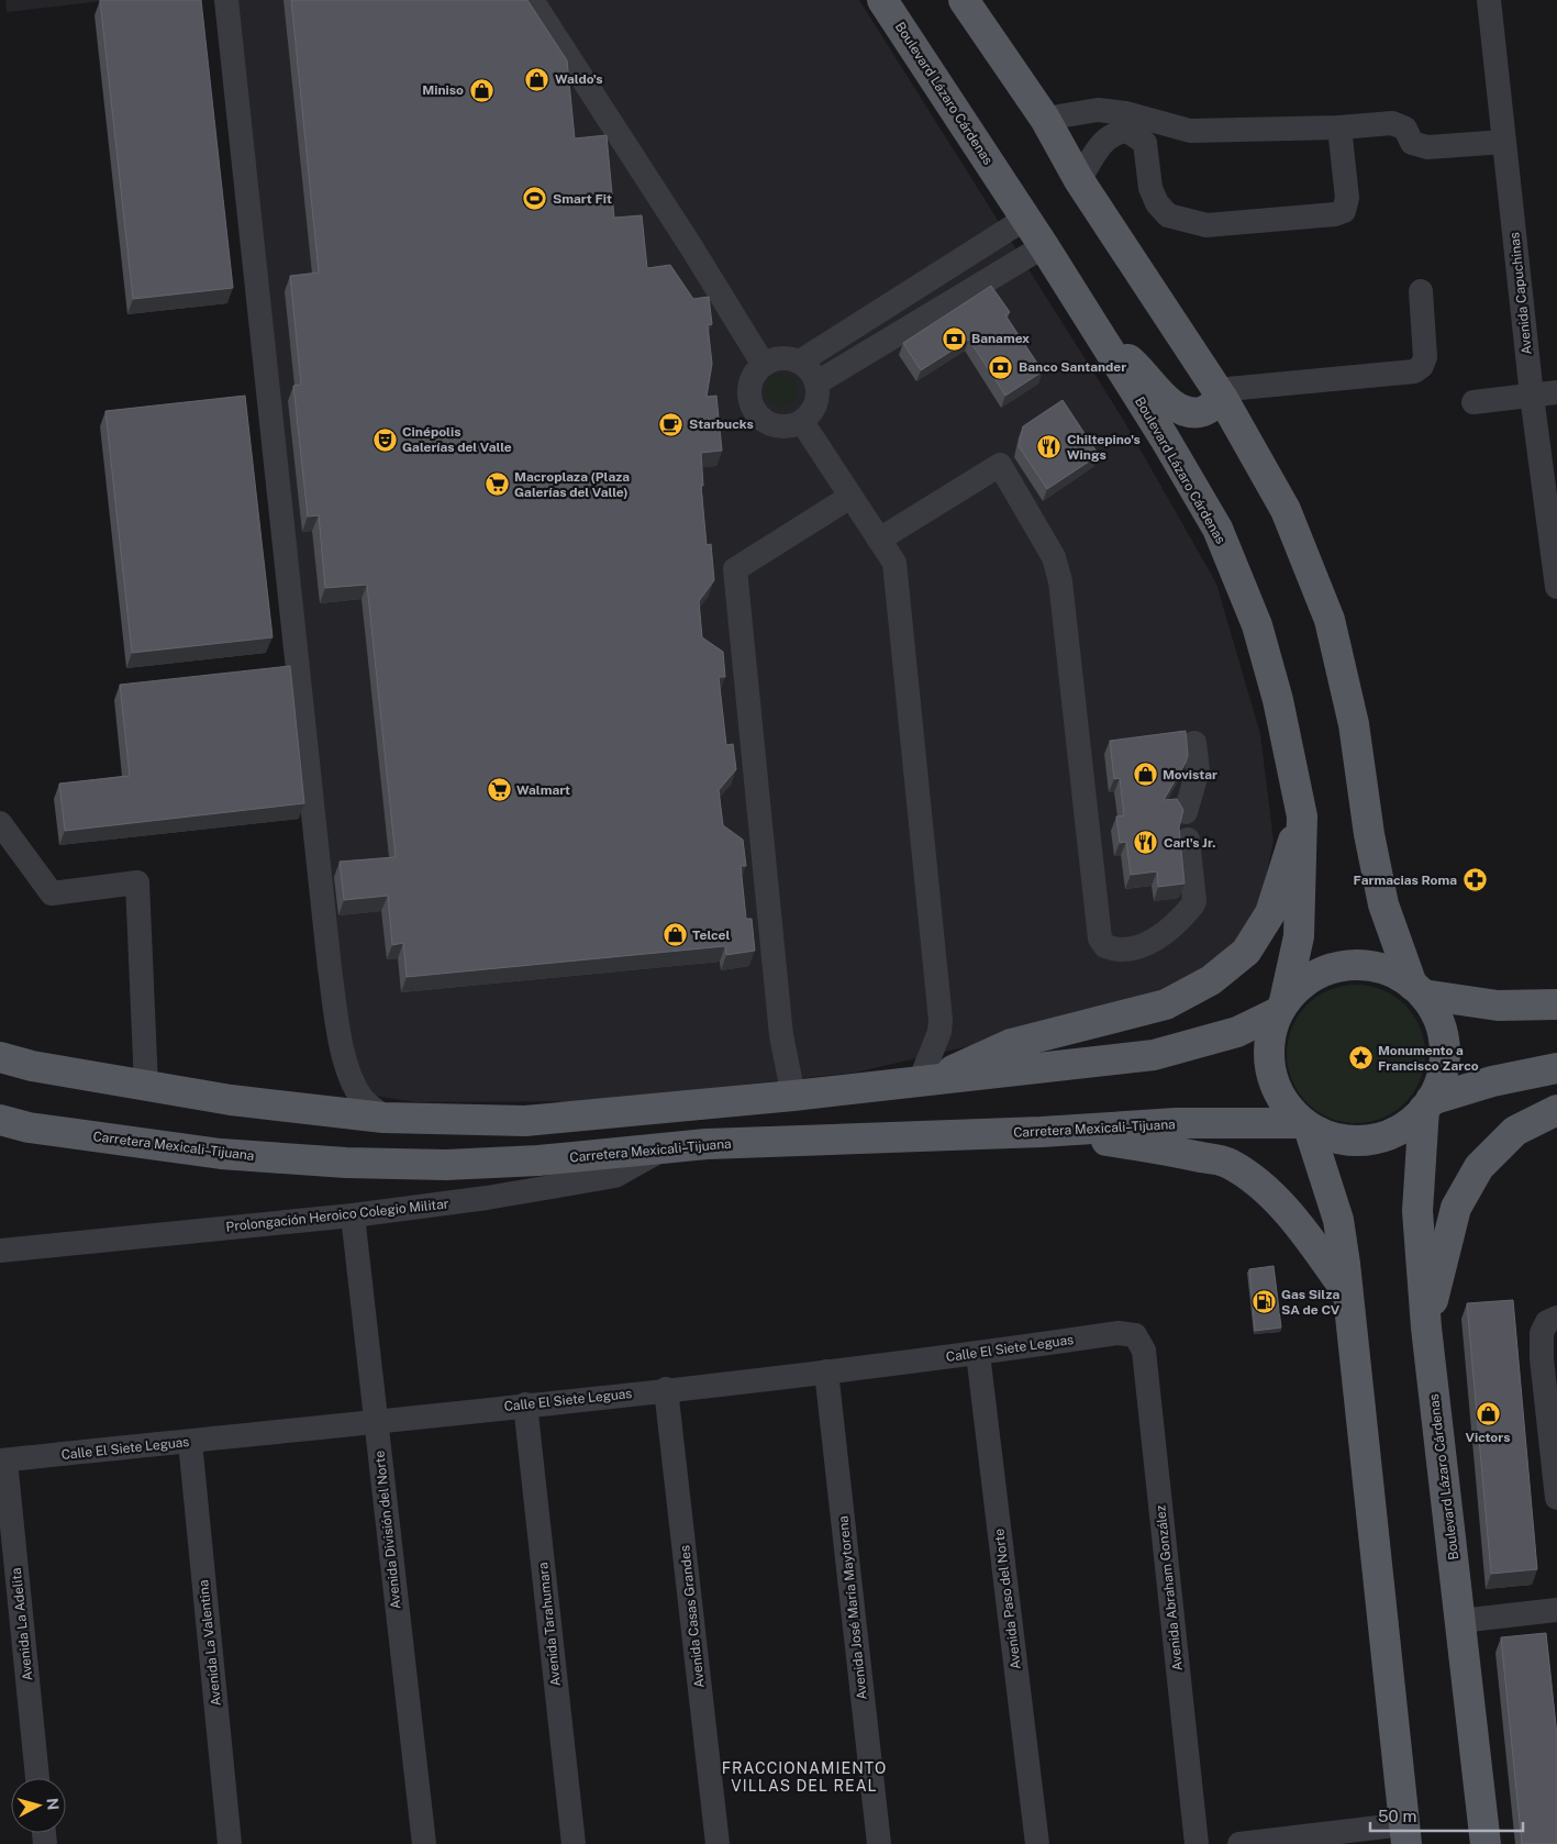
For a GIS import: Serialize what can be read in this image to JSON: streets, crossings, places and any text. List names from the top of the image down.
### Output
{
  "streets": {
    "main road": ["Boulevard Lázaro Cárdenas", "Carretera Mexicali–Tijuana"],
    "street": [
      "Avenida Capuchinas",
      "Prolongación Heroico Colegio Militar",
      "Calle El Siete Leguas",
      "Avenida División del Norte",
      "Avenida Abraham González",
      "Avenida Paso del Norte",
      "Avenida José María Maytorena",
      "Avenida Casas Grandes",
      "Avenida La Adelita",
      "Avenida Tarahumara",
      "Avenida La Valentina"
    ]
  },
  "crossings": [
    ["Boulevard Lázaro Cárdenas", "Carretera Mexicali–Tijuana"],
    ["Carretera Mexicali–Tijuana", "Prolongación Heroico Colegio Militar"],
    ["Prolongación Heroico Colegio Militar", "Avenida División del Norte"],
    ["Calle El Siete Leguas", "Avenida División del Norte"],
    ["Calle El Siete Leguas", "Avenida Abraham González"],
    ["Calle El Siete Leguas", "Avenida Paso del Norte"],
    ["Calle El Siete Leguas", "Avenida José María Maytorena"],
    ["Calle El Siete Leguas", "Avenida Casas Grandes"],
    ["Calle El Siete Leguas", "Avenida La Adelita"],
    ["Calle El Siete Leguas", "Avenida Tarahumara"],
    ["Calle El Siete Leguas", "Avenida La Valentina"]
  ],
  "districts": ["FRACCIONAMIENTO VILLAS DEL REAL"],
  "places": {
    "shop": [
      "Waldo's",
      "Miniso",
      "Movistar",
      "Telcel",
      "Victors"
    ],
    "sports": ["Smart Fit"],
    "bank": ["Banamex", "Banco Santander"],
    "cafe": ["Starbucks"],
    "theatre": ["Cinépolis Galerías del Valle"],
    "restaurant": ["Chiltepino's Wings", "Carl's Jr."],
    "supermarket": ["Macroplaza (Plaza Galerías del Valle)", "Walmart"],
    "pharmacy": ["Farmacias Roma"],
    "place": ["Monumento a Francisco Zarco"],
    "fuel station": ["Gas Silza SA de CV"]
  },
  "scale_bar": "50 m",
  "north": "right"
}
